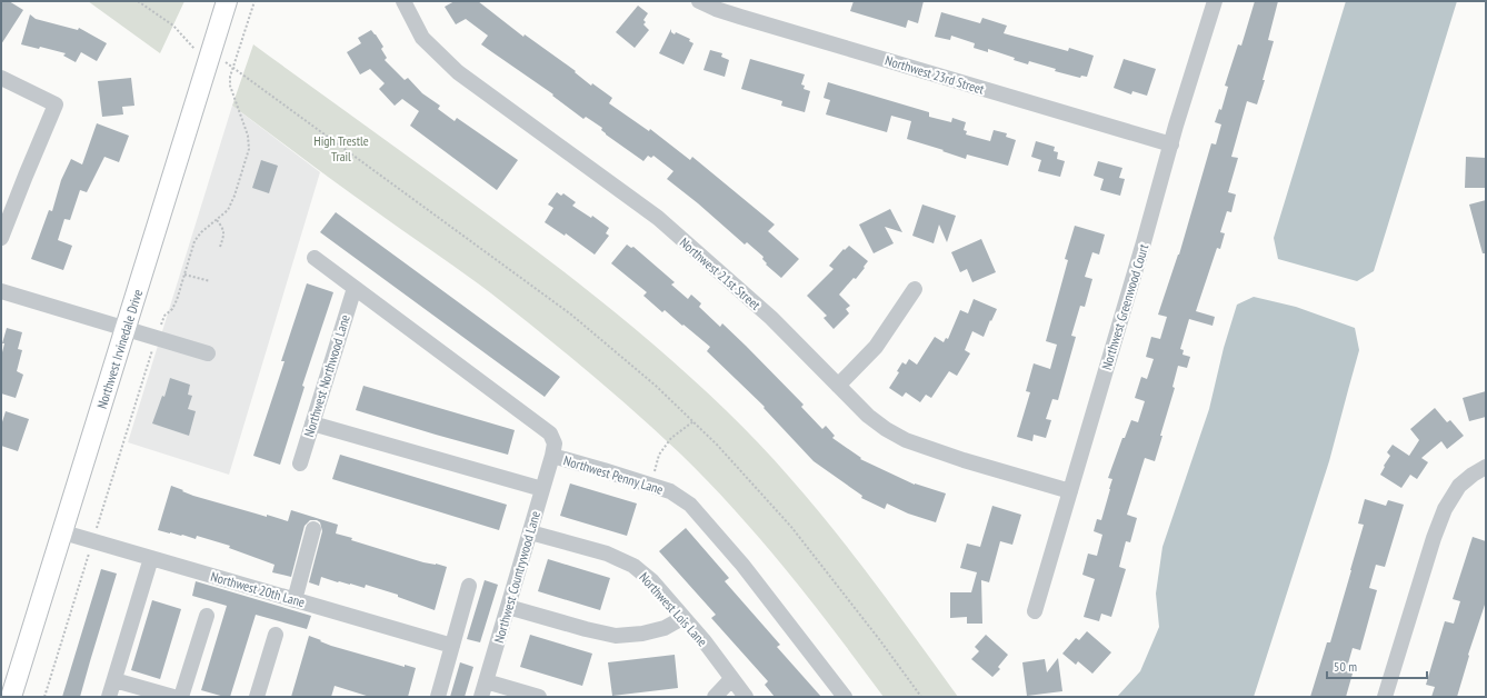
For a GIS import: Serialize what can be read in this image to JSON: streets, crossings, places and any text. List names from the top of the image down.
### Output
{
  "streets": {
    "main road": ["Northwest Irvinedale Drive"],
    "street": [
      "Northwest 23rd Street",
      "Northwest 21st Street",
      "Northwest Greenwood Court",
      "Northwest Northwood Lane",
      "Northwest Penny Lane",
      "Northwest Countrywood Lane",
      "Northwest 20th Lane",
      "Northwest Lois Lane"
    ]
  },
  "crossings": [
    ["Northwest 23rd Street", "Northwest Greenwood Court"],
    ["Northwest 21st Street", "Northwest Greenwood Court"],
    ["Northwest Irvinedale Drive", "Northwest 20th Lane"],
    ["Northwest Northwood Lane", "Northwest Penny Lane"],
    ["Northwest Penny Lane", "Northwest Countrywood Lane"],
    ["Northwest Countrywood Lane", "Northwest Lois Lane"]
  ],
  "parks": ["High Trestle Trail"],
  "scale_bar": "50 m"
}
